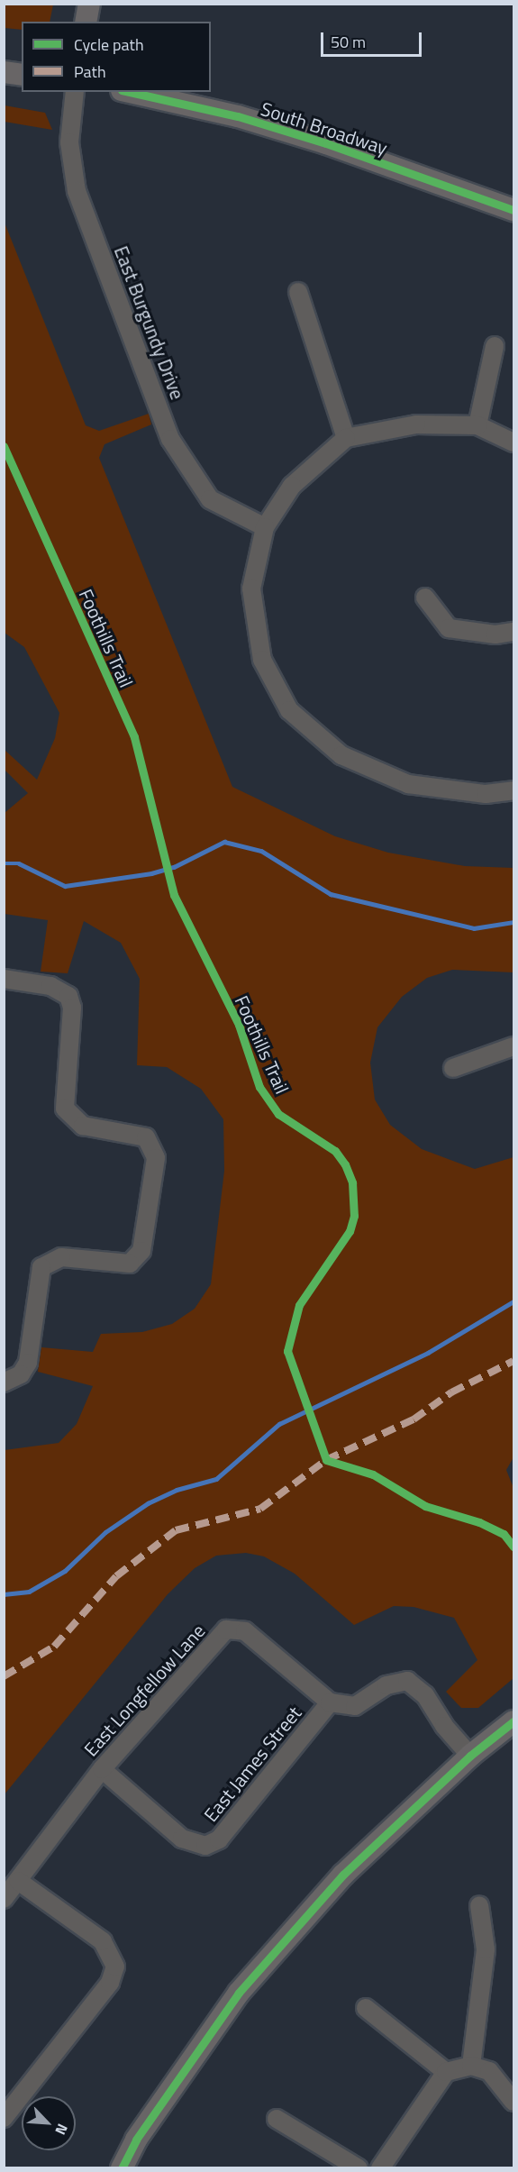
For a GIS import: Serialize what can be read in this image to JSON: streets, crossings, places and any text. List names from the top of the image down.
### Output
{
  "streets": {
    "main road": ["South Broadway"],
    "street": ["East Burgundy Drive", "East Longfellow Lane", "East James Street"],
    "cycle path": ["Foothills Trail"]
  },
  "crossings": [
    ["East Longfellow Lane", "East James Street"]
  ],
  "legend": ["Cycle path", "Path"],
  "scale_bar": "50 m",
  "north": "bottom right"
}
